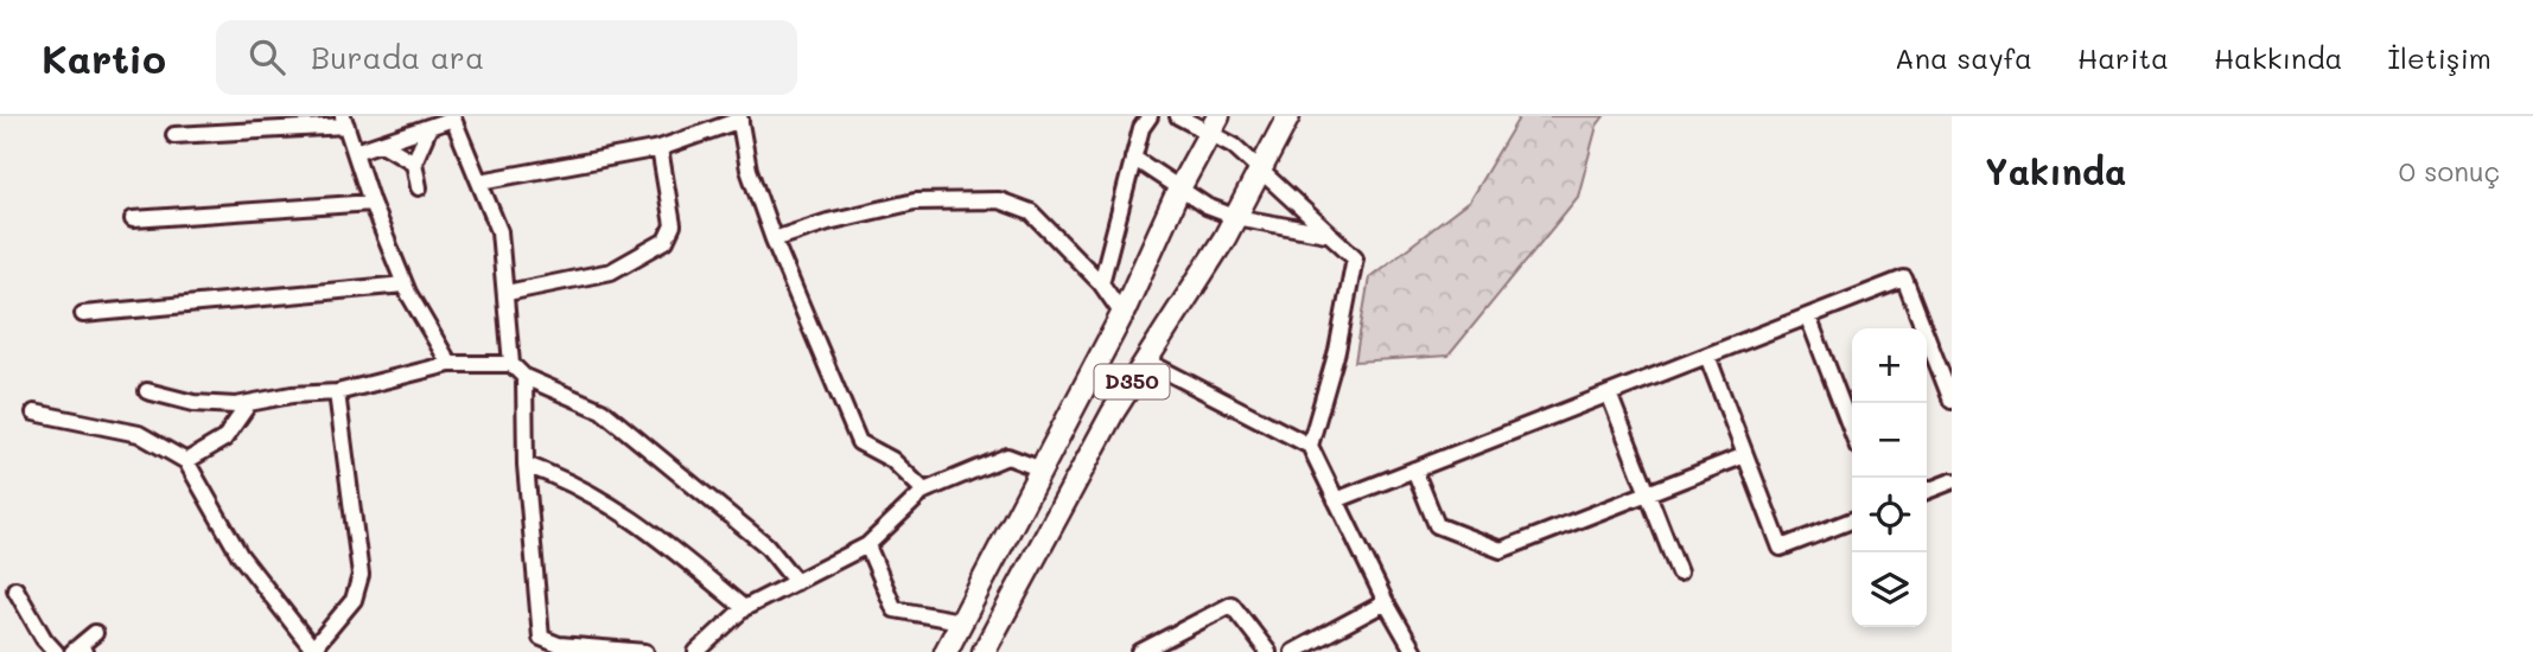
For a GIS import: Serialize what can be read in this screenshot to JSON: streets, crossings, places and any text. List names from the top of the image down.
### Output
{
  "streets": {
    "highway": ["D350"]
  },
  "page": {
    "header": "Kartio",
    "search": "Burada ara",
    "nav": [
      "Ana sayfa",
      "Harita",
      "Hakkında",
      "İletişim"
    ],
    "heading": ["Yakında", "0 sonuç"],
    "map_buttons": ["+", "−"]
  }
}
